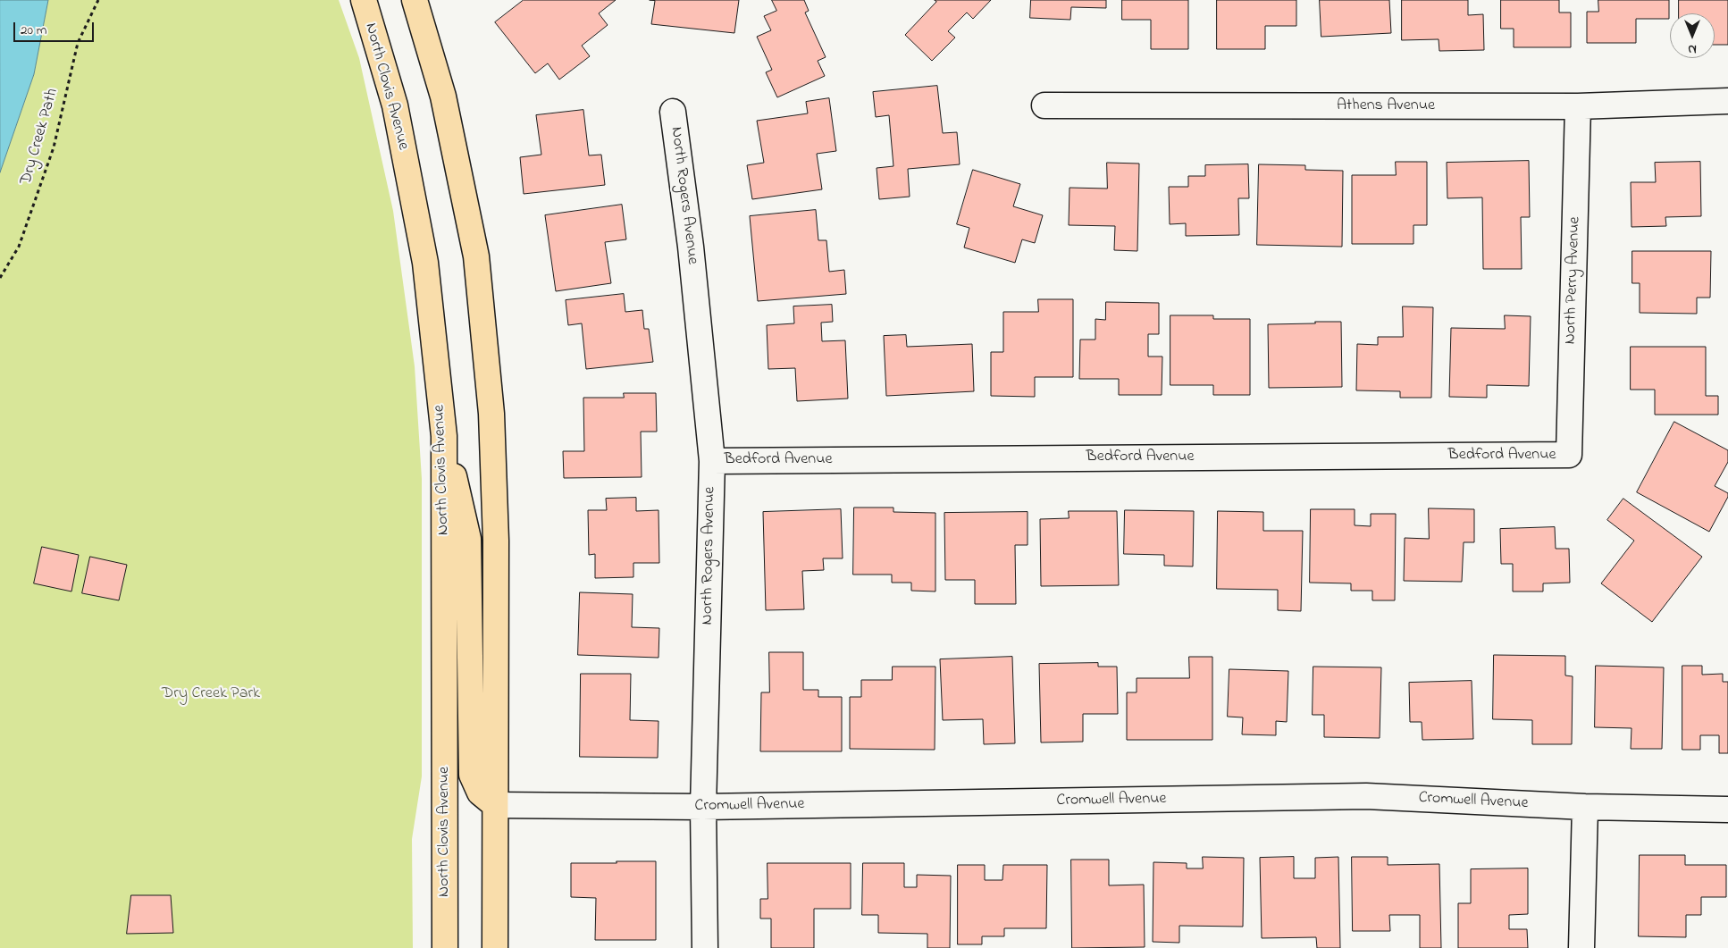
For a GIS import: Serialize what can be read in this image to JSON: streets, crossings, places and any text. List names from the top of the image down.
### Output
{
  "streets": {
    "main road": ["North Clovis Avenue"],
    "street": [
      "Athens Avenue",
      "North Rogers Avenue",
      "North Perry Avenue",
      "Bedford Avenue",
      "Cromwell Avenue"
    ],
    "path": ["Dry Creek Path"]
  },
  "crossings": [
    ["Athens Avenue", "North Perry Avenue"],
    ["North Rogers Avenue", "Bedford Avenue"],
    ["North Rogers Avenue", "Cromwell Avenue"],
    ["North Perry Avenue", "Bedford Avenue"]
  ],
  "parks": ["Dry Creek Park"],
  "scale_bar": "20 m",
  "north": "bottom"
}
